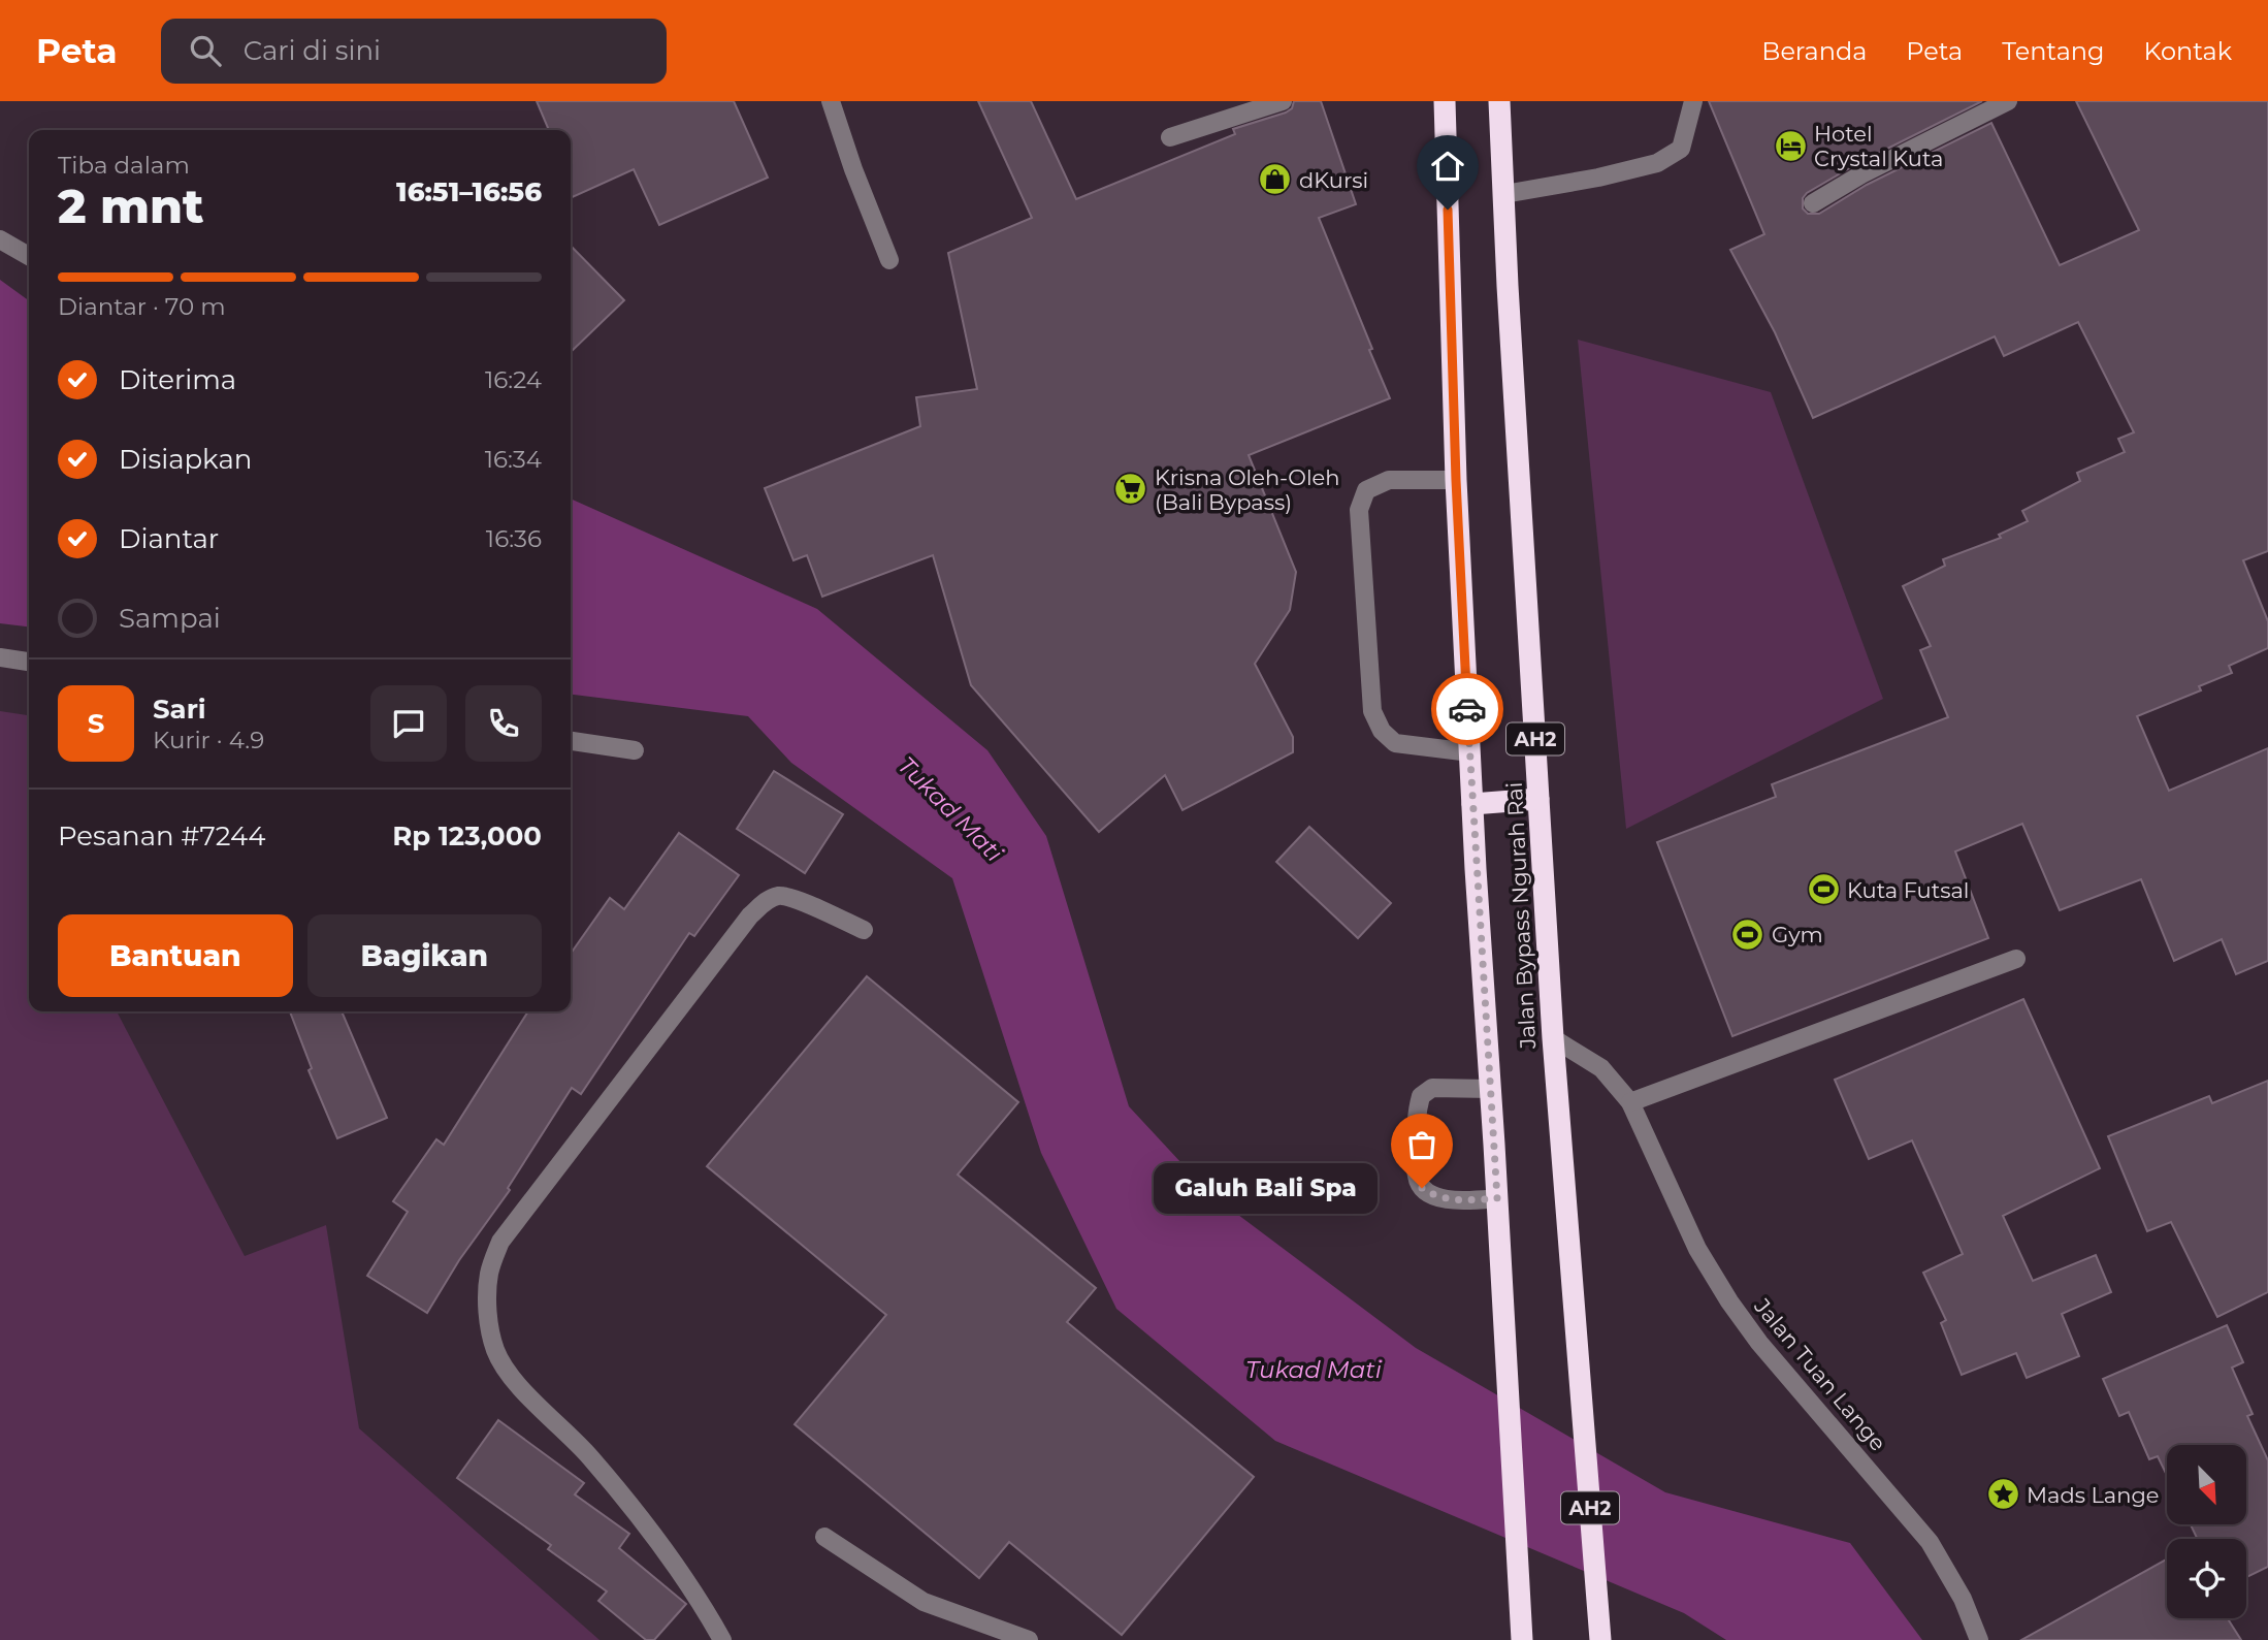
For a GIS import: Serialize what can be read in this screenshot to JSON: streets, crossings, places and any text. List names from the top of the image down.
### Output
{
  "streets": {
    "highway": ["AH2", "Jalan Bypass Ngurah Rai"],
    "street": ["Jalan Tuan Lange"]
  },
  "crossings": [
    ["Jalan Bypass Ngurah Rai", "Jalan Tuan Lange"]
  ],
  "water": ["Tukad Mati"],
  "places": {
    "hotel": ["Hotel Crystal Kuta"],
    "shop": ["dKursi"],
    "supermarket": ["Krisna Oleh-Oleh (Bali Bypass)"],
    "sports": ["Kuta Futsal", "Gym"],
    "other": ["Galuh Bali Spa"],
    "place": ["Mads Lange"]
  },
  "north": "bottom right",
  "page": {
    "header": "Peta",
    "search": "Cari di sini",
    "nav": [
      "Beranda",
      "Peta",
      "Tentang",
      "Kontak"
    ],
    "heading": ["2 mnt", "Tiba dalam", "16:51–16:56"],
    "panel": [
      "Sari",
      "Kurir · 4.9",
      "Pesanan #7244",
      "Rp 123,000"
    ],
    "bar": "Diantar · 70 m",
    "list": [
      ["Diterima", "16:24"],
      ["Disiapkan", "16:34"],
      ["Diantar", "16:36"],
      "Sampai"
    ],
    "round": "S",
    "buttons": ["Bantuan", "Bagikan"],
    "bubble": "Galuh Bali Spa"
  }
}
